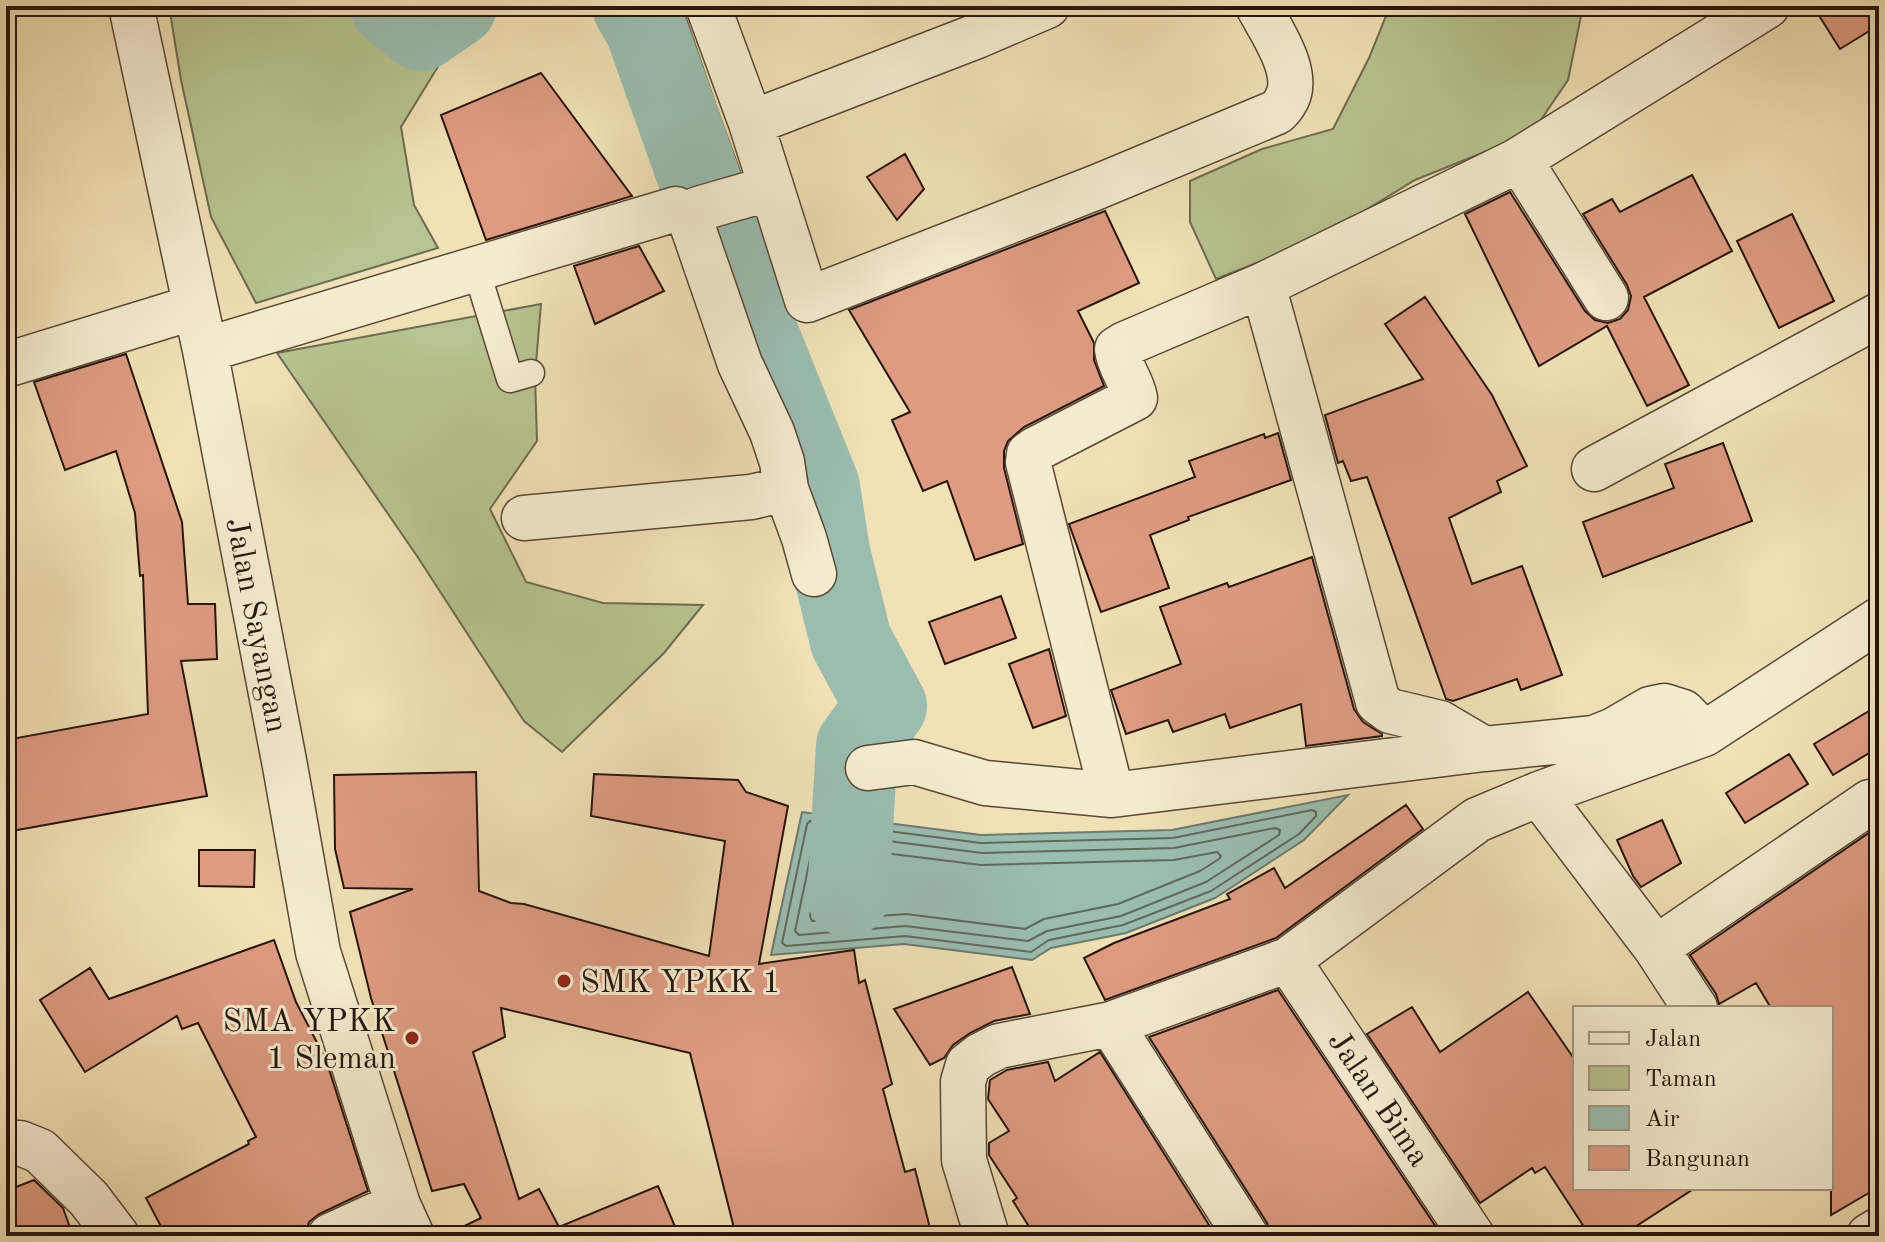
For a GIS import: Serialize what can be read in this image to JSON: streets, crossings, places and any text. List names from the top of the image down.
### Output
{
  "streets": {
    "street": ["Jalan Sayangan", "Jalan Bima"]
  },
  "places": ["SMK YPKK 1", "SMA YPKK 1 Sleman"],
  "legend": [
    "Jalan",
    "Taman",
    "Air",
    "Bangunan"
  ]
}
